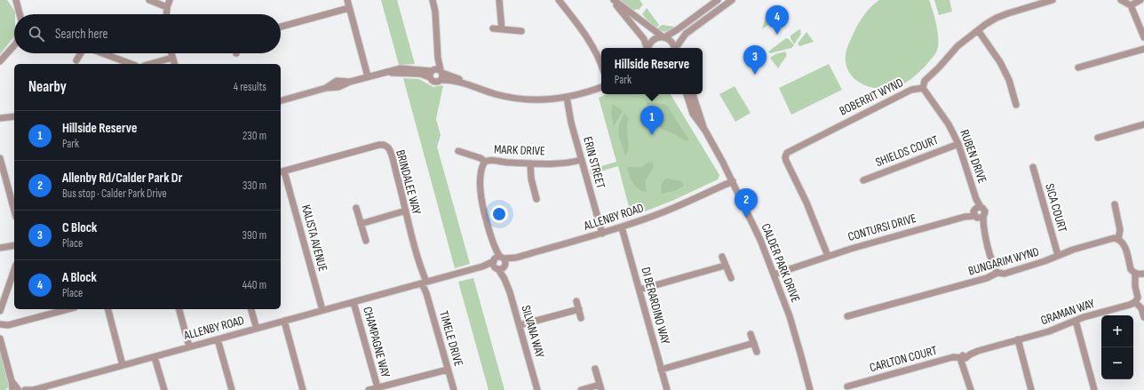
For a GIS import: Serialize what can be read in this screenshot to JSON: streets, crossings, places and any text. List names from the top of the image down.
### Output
{
  "streets": {
    "street": [
      "BOBERRIT WYND",
      "MARK DRIVE",
      "SHIELDS COURT",
      "RUBEN DRIVE",
      "ERIN STREET",
      "BRINDALEE WAY",
      "SICA COURT",
      "ALLENBY ROAD",
      "CONTURSI DRIVE",
      "KALISTA AVENUE",
      "BUNGARIM WYND",
      "CALDER PARK DRIVE",
      "DI BERARDINO WAY",
      "GRAMAN WAY",
      "SILVANA WAY",
      "TIMELE DRIVE",
      "CHAMPAGNE WAY",
      "CARLTON COURT"
    ]
  },
  "crossings": [
    ["BOBERRIT WYND", "RUBEN DRIVE"],
    ["BOBERRIT WYND", "CONTURSI DRIVE"],
    ["MARK DRIVE", "ERIN STREET"],
    ["MARK DRIVE", "SILVANA WAY"],
    ["SHIELDS COURT", "RUBEN DRIVE"],
    ["RUBEN DRIVE", "CONTURSI DRIVE"],
    ["RUBEN DRIVE", "BUNGARIM WYND"],
    ["ERIN STREET", "ALLENBY ROAD"],
    ["BRINDALEE WAY", "ALLENBY ROAD"],
    ["BRINDALEE WAY", "KALISTA AVENUE"],
    ["BRINDALEE WAY", "TIMELE DRIVE"],
    ["SICA COURT", "BUNGARIM WYND"],
    ["ALLENBY ROAD", "KALISTA AVENUE"],
    ["ALLENBY ROAD", "CALDER PARK DRIVE"],
    ["ALLENBY ROAD", "DI BERARDINO WAY"],
    ["ALLENBY ROAD", "SILVANA WAY"],
    ["ALLENBY ROAD", "TIMELE DRIVE"],
    ["ALLENBY ROAD", "CHAMPAGNE WAY"],
    ["CONTURSI DRIVE", "CALDER PARK DRIVE"],
    ["GRAMAN WAY", "CARLTON COURT"]
  ],
  "page": {
    "pins": [
      "4",
      "3",
      "1",
      "2"
    ],
    "search": "Search here",
    "popup": ["Hillside Reserve", "Park"],
    "heading": ["Nearby", "4 results"],
    "list": [
      {
        "mark": "1",
        "name": "Hillside Reserve",
        "note": "Park",
        "value": "230 m"
      },
      {
        "mark": "2",
        "name": "Allenby Rd/Calder Park Dr",
        "note": "Bus stop · Calder Park Drive",
        "value": "330 m"
      },
      {
        "mark": "3",
        "name": "C Block",
        "note": "Place",
        "value": "390 m"
      },
      {
        "mark": "4",
        "name": "A Block",
        "note": "Place",
        "value": "440 m"
      }
    ],
    "map_buttons": ["+", "−"]
  }
}
